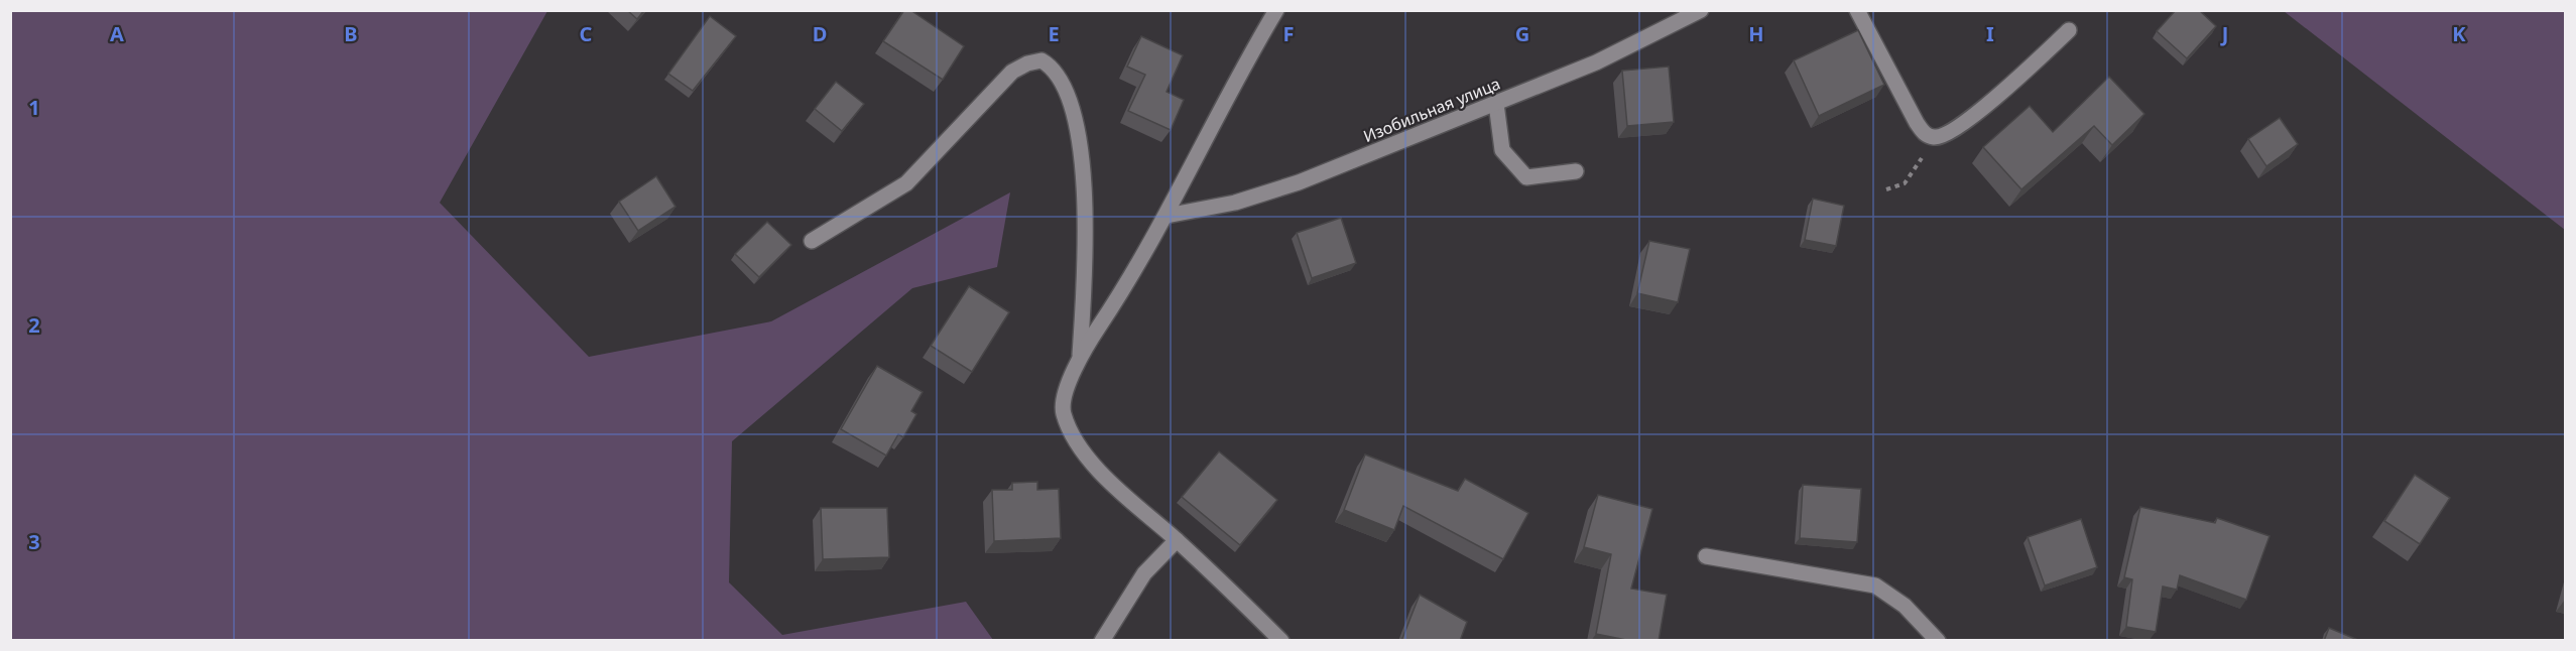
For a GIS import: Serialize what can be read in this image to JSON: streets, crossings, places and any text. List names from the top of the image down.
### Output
{
  "streets": {
    "street": ["Изобильная улица"]
  },
  "grid": {
    "columns": [
      "A",
      "B",
      "C",
      "D",
      "E",
      "F",
      "G",
      "H",
      "I",
      "J",
      "K"
    ],
    "rows": ["1", "2", "3"]
  }
}
